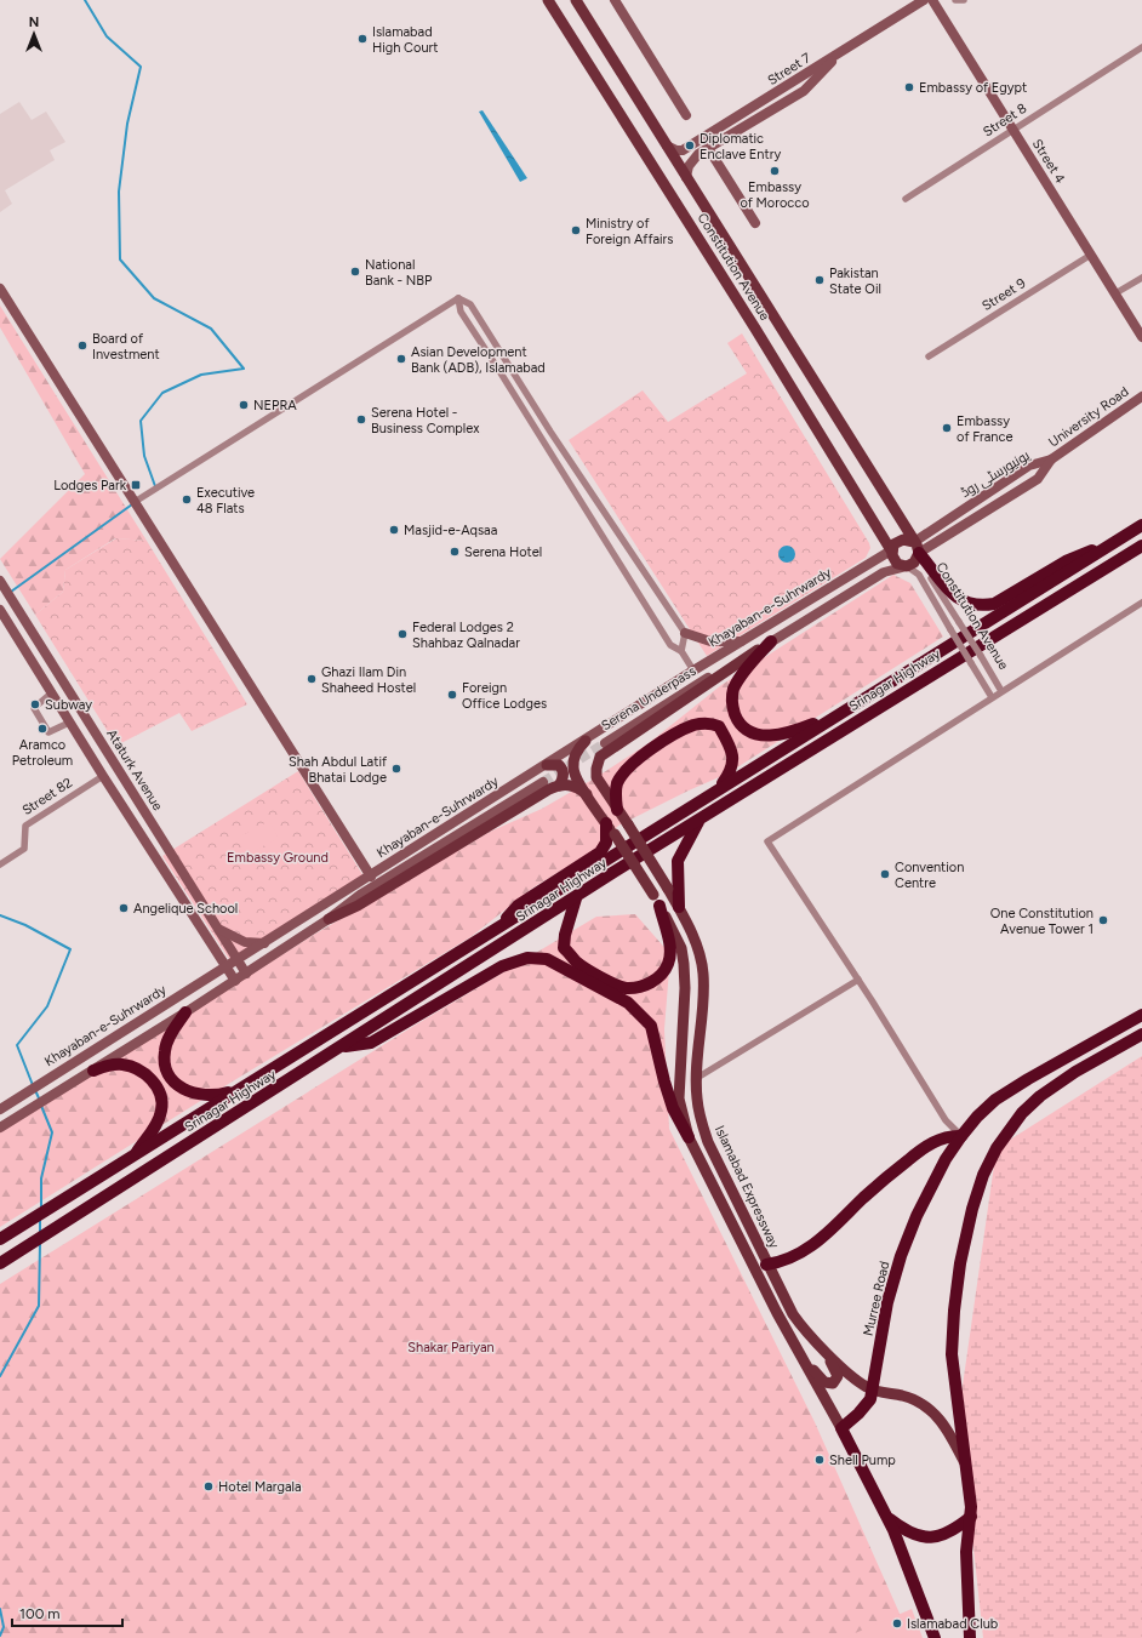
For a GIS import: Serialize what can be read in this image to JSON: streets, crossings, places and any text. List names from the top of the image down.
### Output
{
  "streets": {
    "highway": ["Srinagar Highway", "Murree Road"],
    "main road": ["Constitution Avenue", "Islamabad Expressway"],
    "street": [
      "Street 7",
      "Street 8",
      "Street 4",
      "Street 9",
      "University Road",
      "یونیورسٹی روڈ",
      "Khayaban-e-Suhrwardy",
      "Ataturk Avenue",
      "Street 82"
    ]
  },
  "crossings": [
    ["Street 7", "Constitution Avenue"],
    ["Street 8", "Street 4"],
    ["Street 4", "Street 9"],
    ["Constitution Avenue", "یونیورسٹی روڈ"],
    ["Constitution Avenue", "Khayaban-e-Suhrwardy"],
    ["University Road", "یونیورسٹی روڈ"],
    ["یونیورسٹی روڈ", "Khayaban-e-Suhrwardy"],
    ["Khayaban-e-Suhrwardy", "Ataturk Avenue"],
    ["Islamabad Expressway", "Murree Road"]
  ],
  "parks": ["Embassy Ground", "Shakar Pariyan"],
  "places": {
    "other": [
      "Islamabad High Court",
      "Embassy of Egypt",
      "Diplomatic Enclave Entry",
      "Embassy of Morocco",
      "Ministry of Foreign Affairs",
      "National Bank - NBP",
      "Pakistan State Oil",
      "Board of Investment",
      "Asian Development Bank (ADB), Islamabad",
      "NEPRA",
      "Serena Hotel - Business Complex",
      "Embassy of France",
      "Executive 48 Flats",
      "Masjid-e-Aqsaa",
      "Serena Hotel",
      "Federal Lodges 2 Shahbaz Qalnadar",
      "Ghazi Ilam Din Shaheed Hostel",
      "Foreign Office Lodges",
      "Subway",
      "Aramco Petroleum",
      "Shah Abdul Latif Bhatai Lodge",
      "Convention Centre",
      "Angelique School",
      "One Constitution Avenue Tower 1",
      "Shell Pump",
      "Hotel Margala",
      "Islamabad Club"
    ],
    "transit": ["Lodges Park"]
  },
  "scale_bar": "100 m",
  "north": "top"
}
